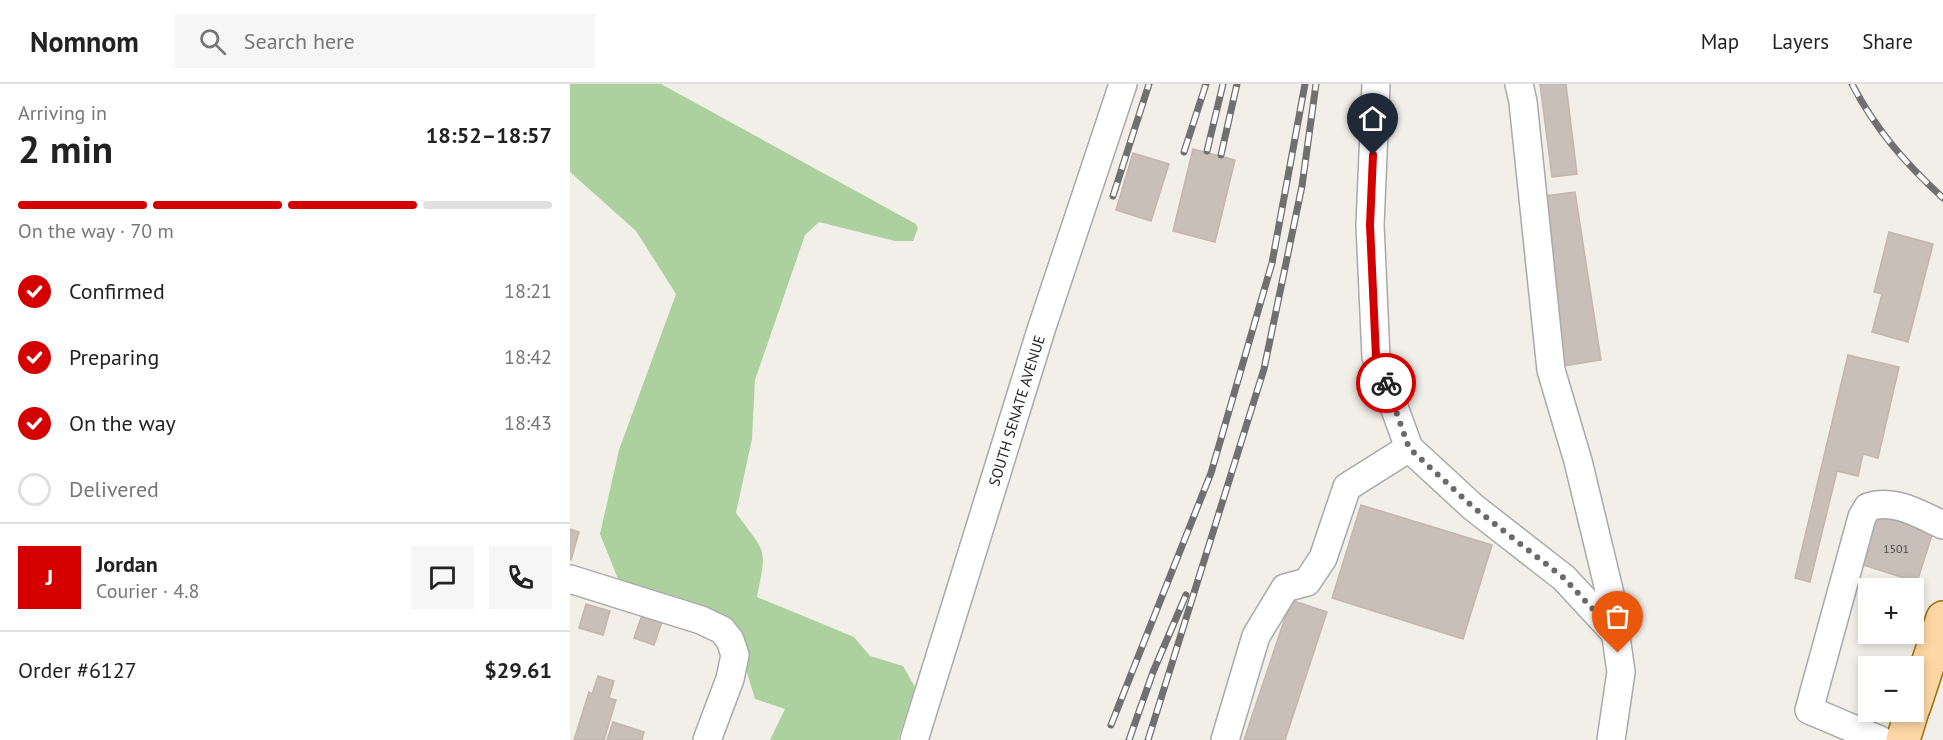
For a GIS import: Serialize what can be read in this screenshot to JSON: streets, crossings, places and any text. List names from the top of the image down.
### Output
{
  "streets": {
    "street": ["SOUTH SENATE AVENUE"]
  },
  "house_numbers": ["1501"],
  "page": {
    "header": "Nomnom",
    "search": "Search here",
    "nav": ["Map", "Layers", "Share"],
    "heading": ["2 min", "Arriving in", "18:52–18:57"],
    "panel": [
      "Jordan",
      "Courier · 4.8",
      "Order #6127",
      "$29.61"
    ],
    "bar": "On the way · 70 m",
    "list": [
      ["Confirmed", "18:21"],
      ["Preparing", "18:42"],
      ["On the way", "18:43"],
      "Delivered"
    ],
    "round": "J",
    "map_buttons": ["+", "−"]
  }
}
